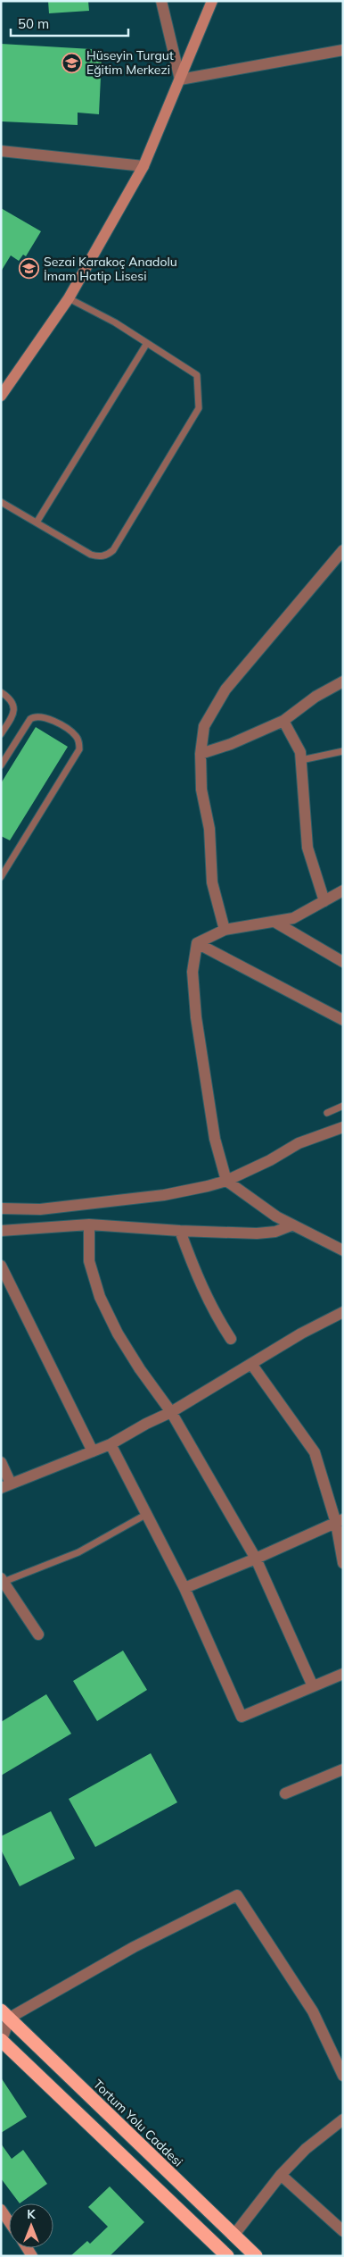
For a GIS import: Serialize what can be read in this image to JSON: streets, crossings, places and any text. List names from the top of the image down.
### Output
{
  "streets": {
    "highway": ["Tortum Yolu Caddesi"]
  },
  "places": {
    "school or university": ["Hüseyin Turgut Eğitim Merkezi", "Sezai Karakoç Anadolu İmam Hatip Lisesi"]
  },
  "scale_bar": "50 m",
  "north": "top"
}
